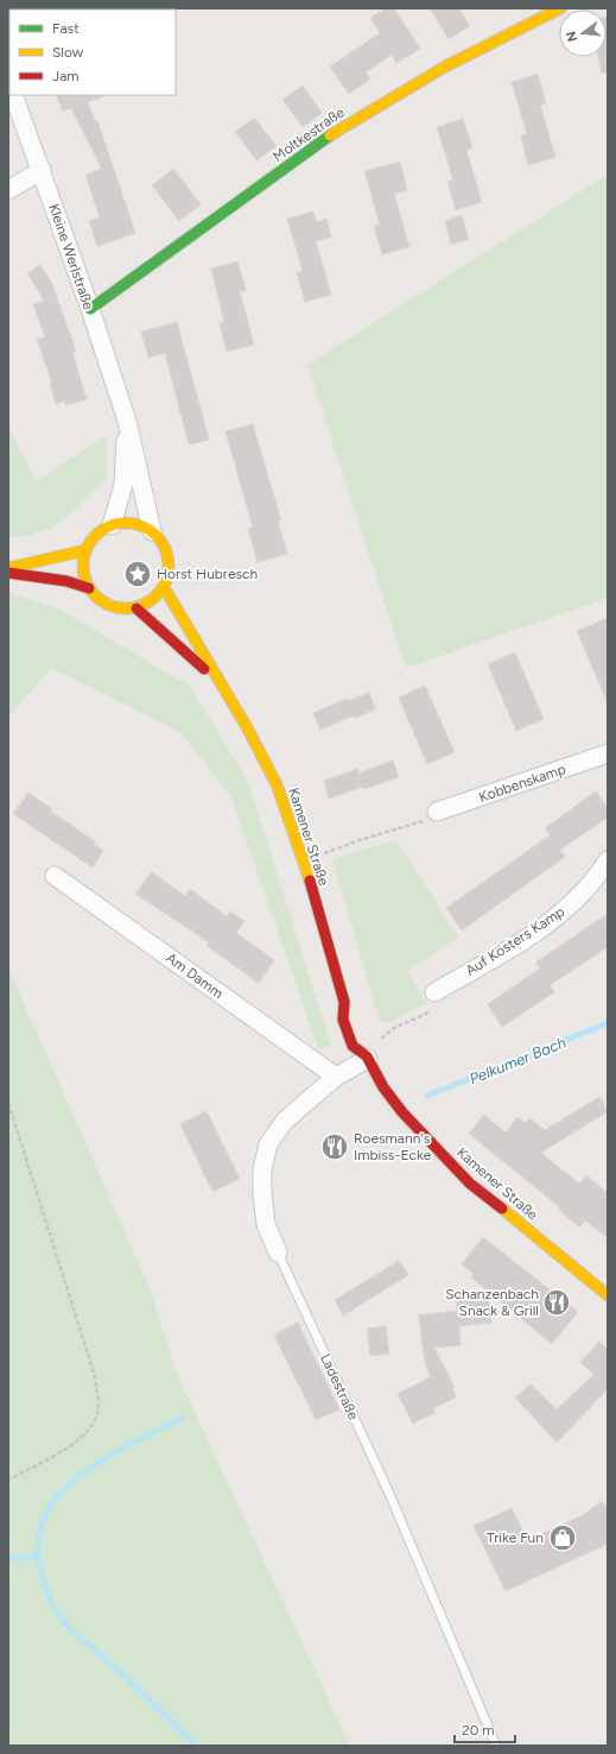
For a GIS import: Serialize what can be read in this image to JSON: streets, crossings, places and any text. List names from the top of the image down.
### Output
{
  "streets": {
    "main road": ["Moltkestraße", "Kamener Straße"],
    "street": [
      "Kleine Werlstraße",
      "Kobbenskamp",
      "Auf Kösters Kamp",
      "Am Damm",
      "Ladestraße"
    ]
  },
  "crossings": [
    ["Moltkestraße", "Kleine Werlstraße"],
    ["Kleine Werlstraße", "Kamener Straße"],
    ["Kamener Straße", "Ladestraße"],
    ["Am Damm", "Ladestraße"]
  ],
  "water": ["Pelkumer Bach"],
  "places": {
    "place": ["Horst Hubresch"],
    "restaurant": ["Roesmann's Imbiss-Ecke", "Schanzenbach Snack & Grill"],
    "shop": ["Trike Fun"]
  },
  "legend": ["Fast", "Slow", "Jam"],
  "scale_bar": "20 m",
  "north": "left"
}
